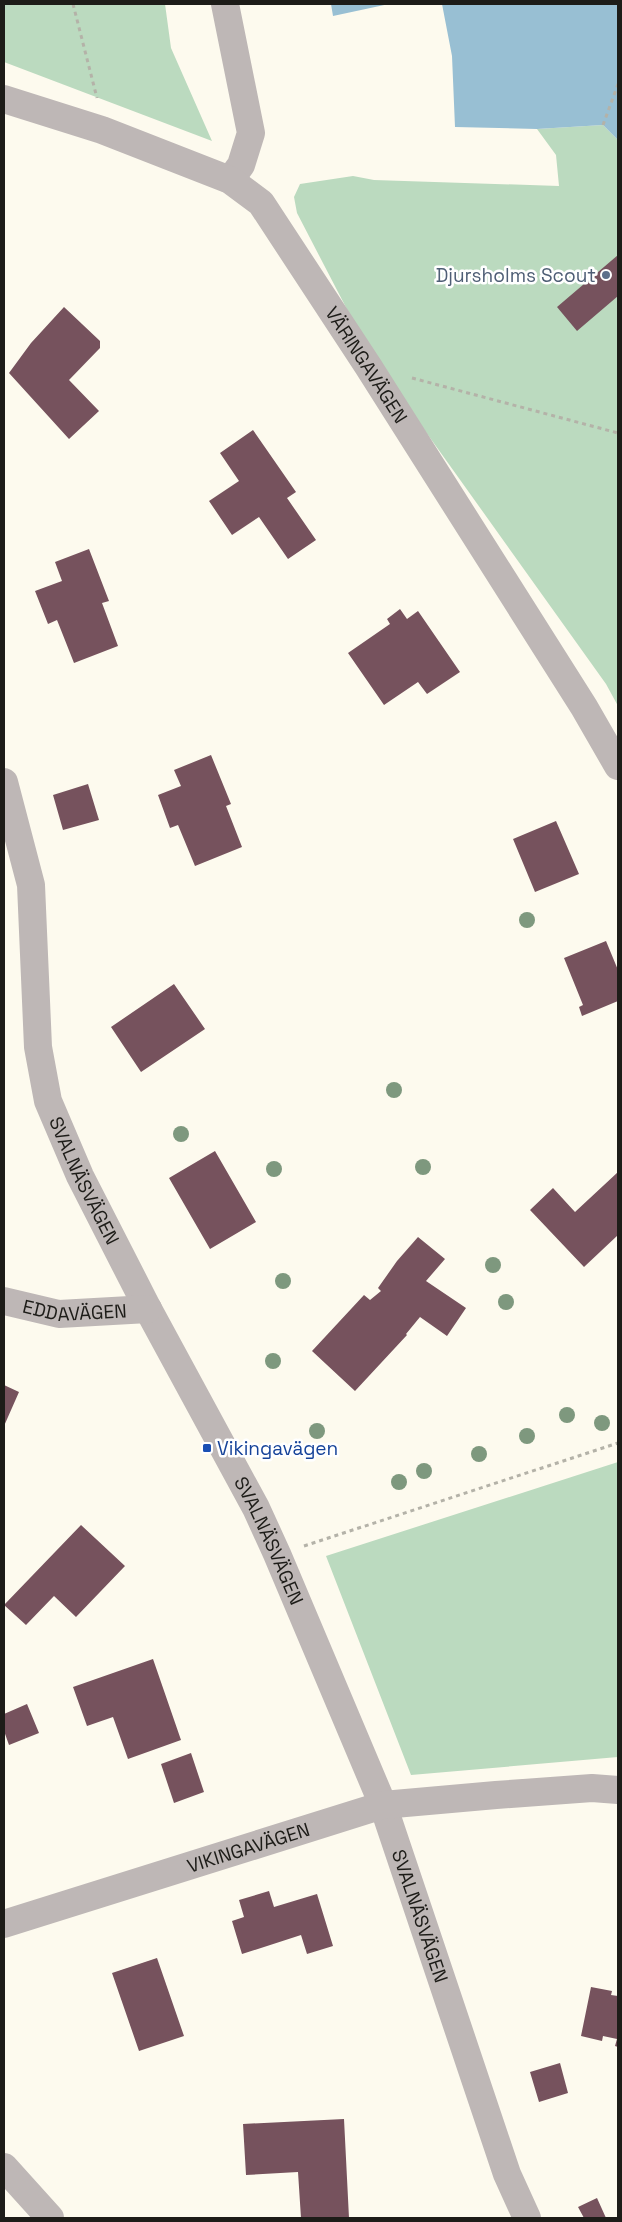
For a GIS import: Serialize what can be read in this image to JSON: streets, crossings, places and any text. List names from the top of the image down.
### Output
{
  "streets": {
    "street": [
      "VÄRINGAVÄGEN",
      "SVALNÄSVÄGEN",
      "EDDAVÄGEN",
      "VIKINGAVÄGEN"
    ]
  },
  "crossings": [
    ["SVALNÄSVÄGEN", "EDDAVÄGEN"],
    ["SVALNÄSVÄGEN", "VIKINGAVÄGEN"]
  ],
  "places": {
    "other": ["Djursholms Scout"],
    "transit": ["Vikingavägen"]
  }
}
